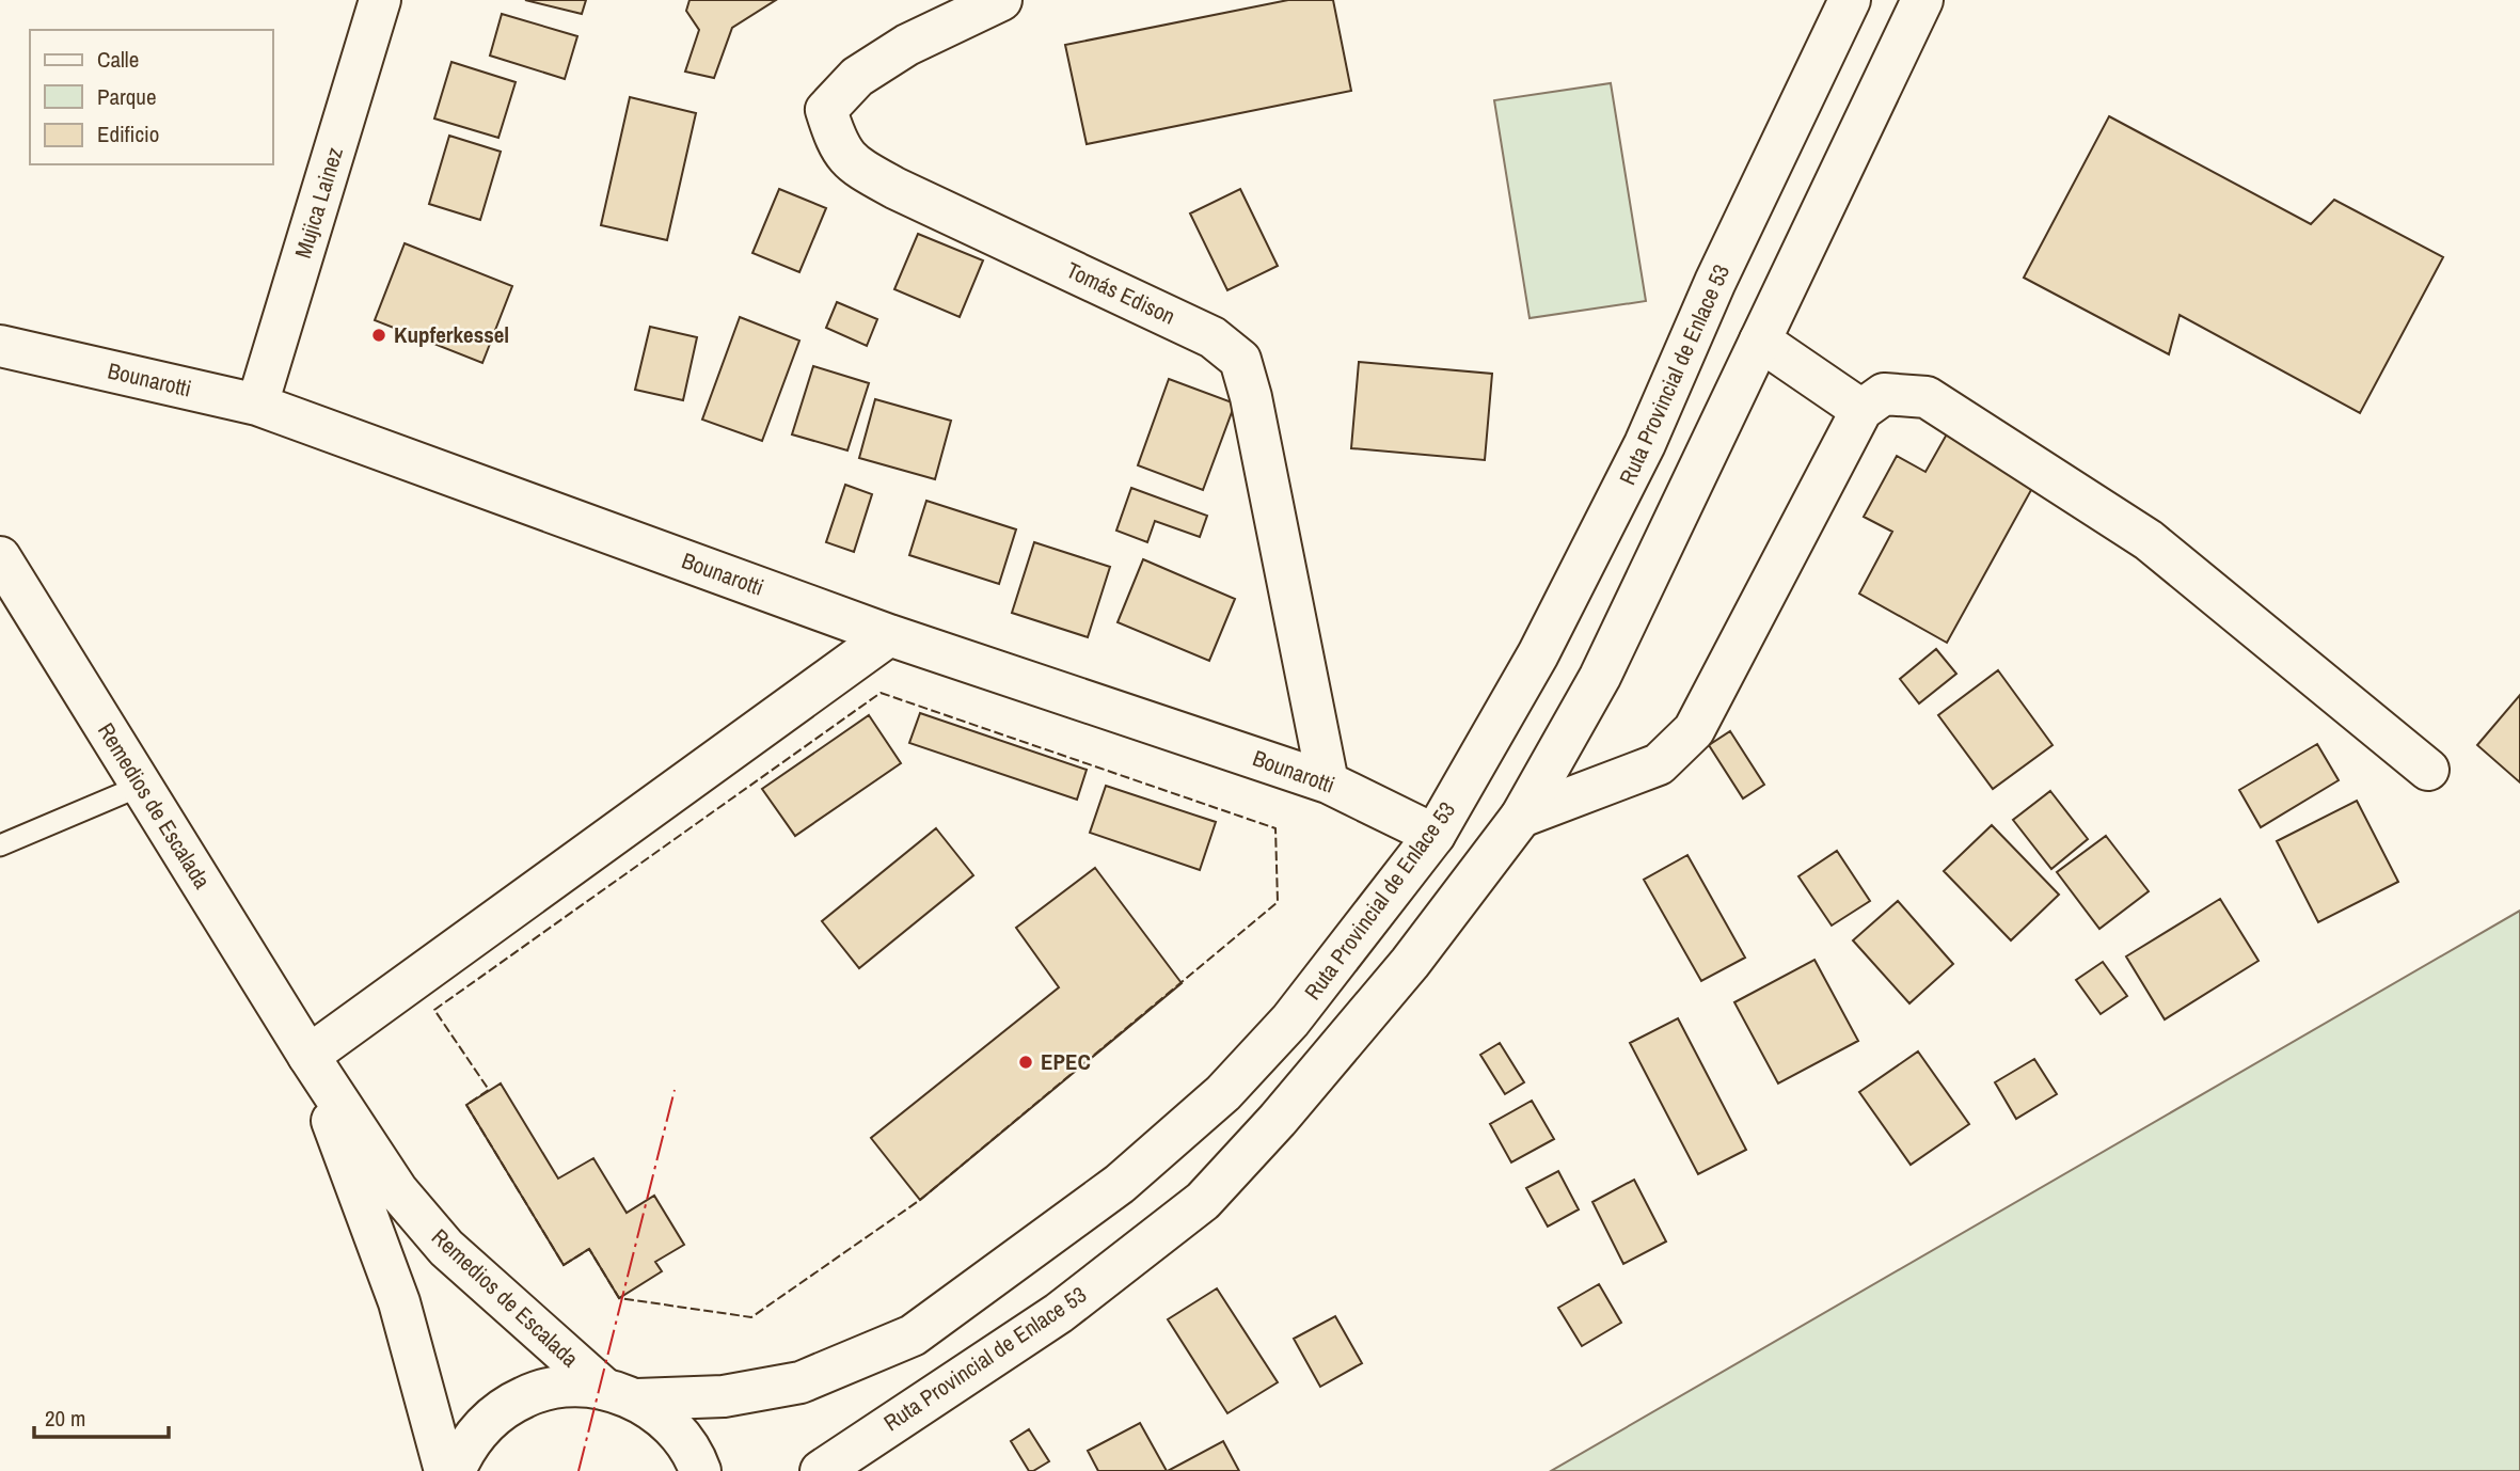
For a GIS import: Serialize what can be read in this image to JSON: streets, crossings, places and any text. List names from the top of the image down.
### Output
{
  "streets": {
    "main road": [
      "Mujica Lainez",
      "Tomás Edison",
      "Ruta Provincial de Enlace 53",
      "Bounarotti",
      "Remedios de Escalada"
    ]
  },
  "crossings": [
    ["Mujica Lainez", "Bounarotti"],
    ["Tomás Edison", "Bounarotti"],
    ["Ruta Provincial de Enlace 53", "Bounarotti"],
    ["Ruta Provincial de Enlace 53", "Remedios de Escalada"]
  ],
  "places": ["Kupferkessel", "EPEC"],
  "legend": ["Calle", "Parque", "Edificio"],
  "scale_bar": "20 m"
}
